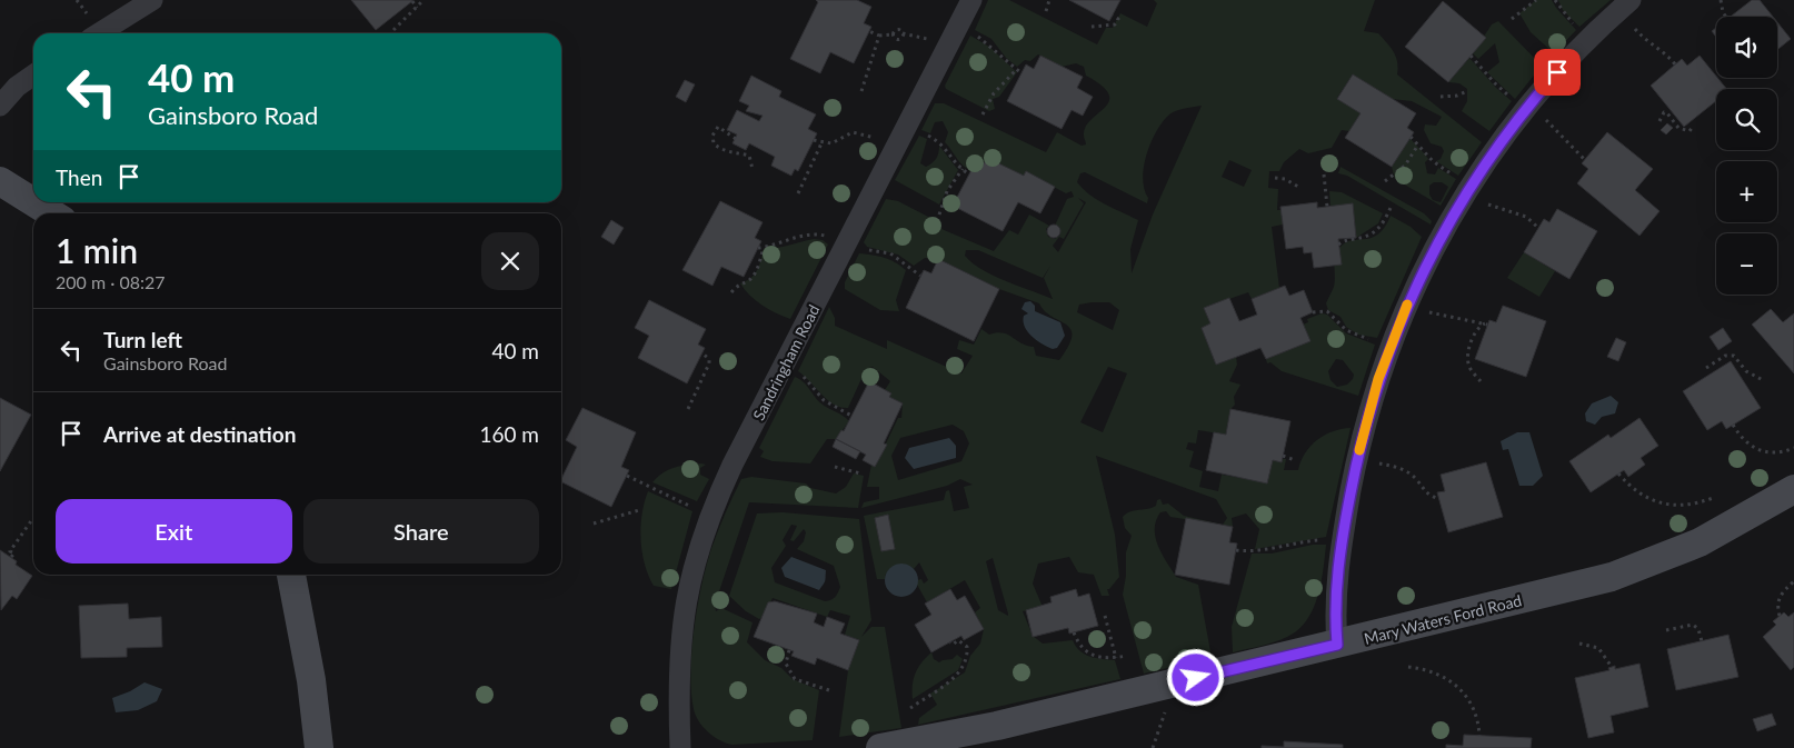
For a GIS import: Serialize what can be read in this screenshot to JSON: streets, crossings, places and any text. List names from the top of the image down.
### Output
{
  "streets": {
    "street": ["Sandringham Road", "Mary Waters Ford Road"]
  },
  "page": {
    "map_buttons": ["+", "−"],
    "turn": ["40 m", "Gainsboro Road"],
    "then": "Then",
    "heading": ["1 min", "200 m · 08:27"],
    "list": [
      {
        "name": "Turn left",
        "note": "Gainsboro Road",
        "value": "40 m"
      },
      {
        "name": "Arrive at destination",
        "value": "160 m"
      }
    ],
    "buttons": ["Exit", "Share"]
  }
}
